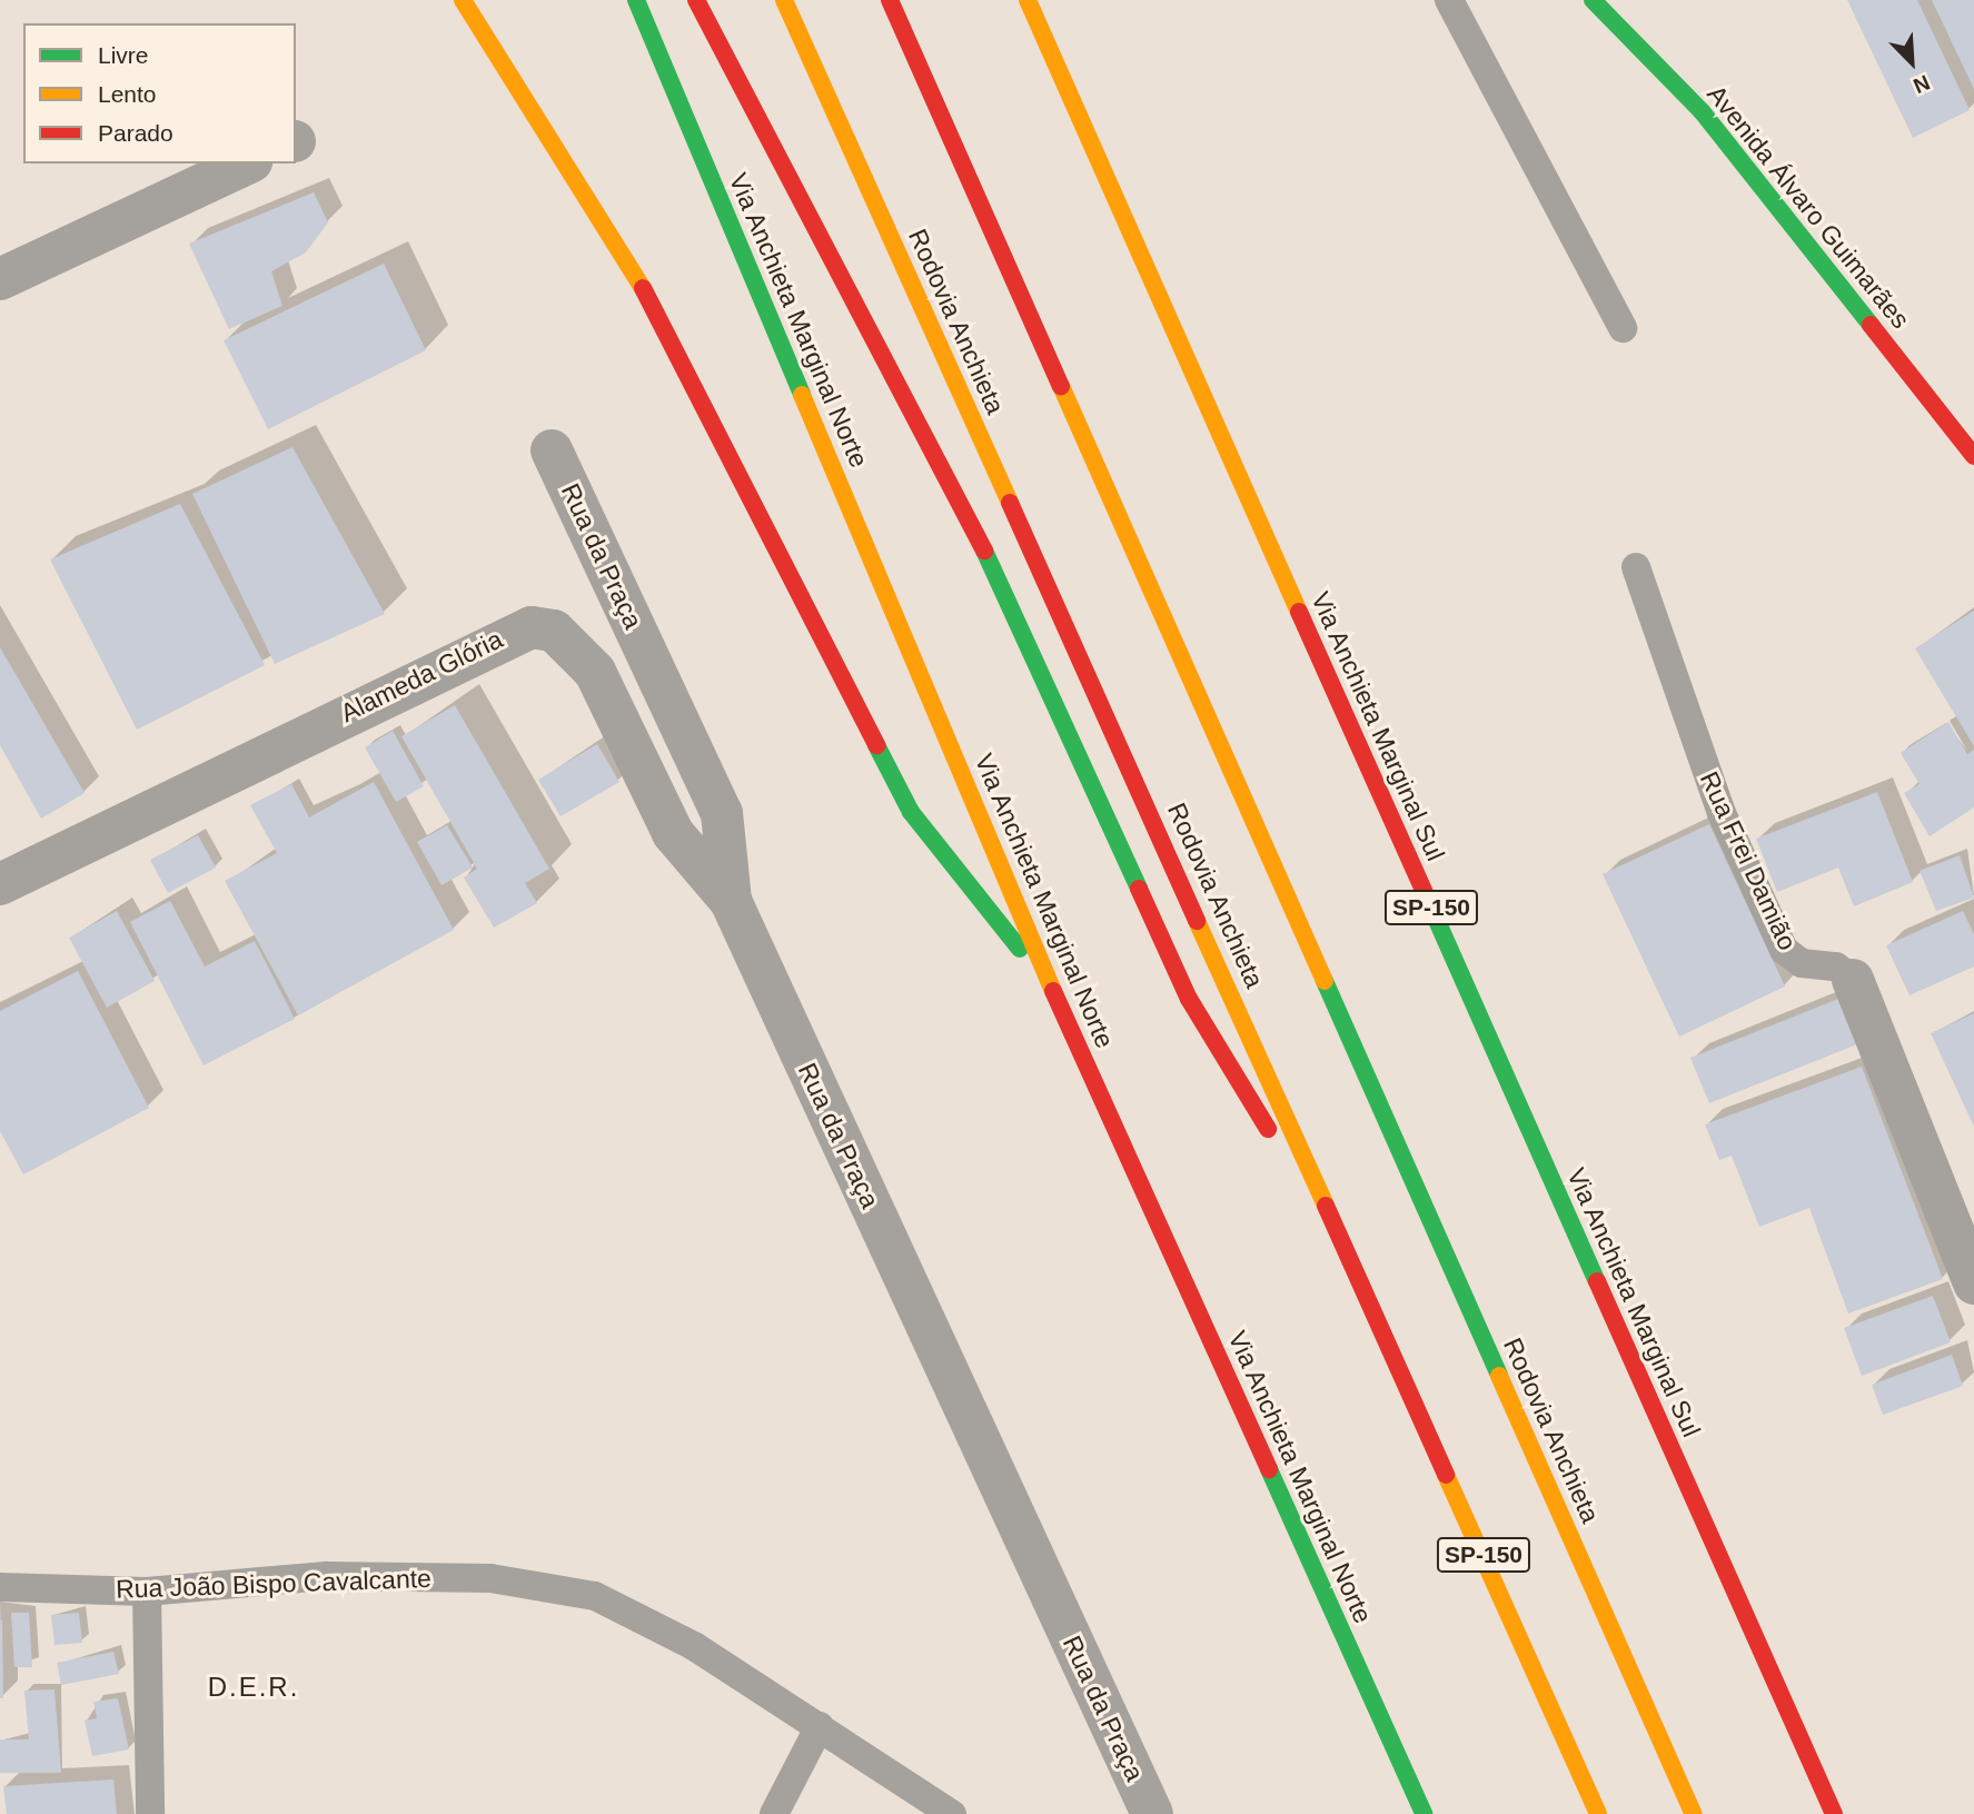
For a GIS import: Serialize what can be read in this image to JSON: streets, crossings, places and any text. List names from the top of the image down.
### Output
{
  "streets": {
    "main road": [
      "Avenida Álvaro Guimarães",
      "Via Anchieta Marginal Norte",
      "Rodovia Anchieta",
      "Via Anchieta Marginal Sul",
      "SP-150"
    ],
    "street": ["Rua da Praça", "Alameda Glória", "Rua Frei Damião"],
    "lane": ["Rua João Bispo Cavalcante"]
  },
  "crossings": [
    ["Rua da Praça", "Alameda Glória"]
  ],
  "districts": ["D.E.R."],
  "legend": ["Livre", "Lento", "Parado"],
  "north": "bottom right"
}
